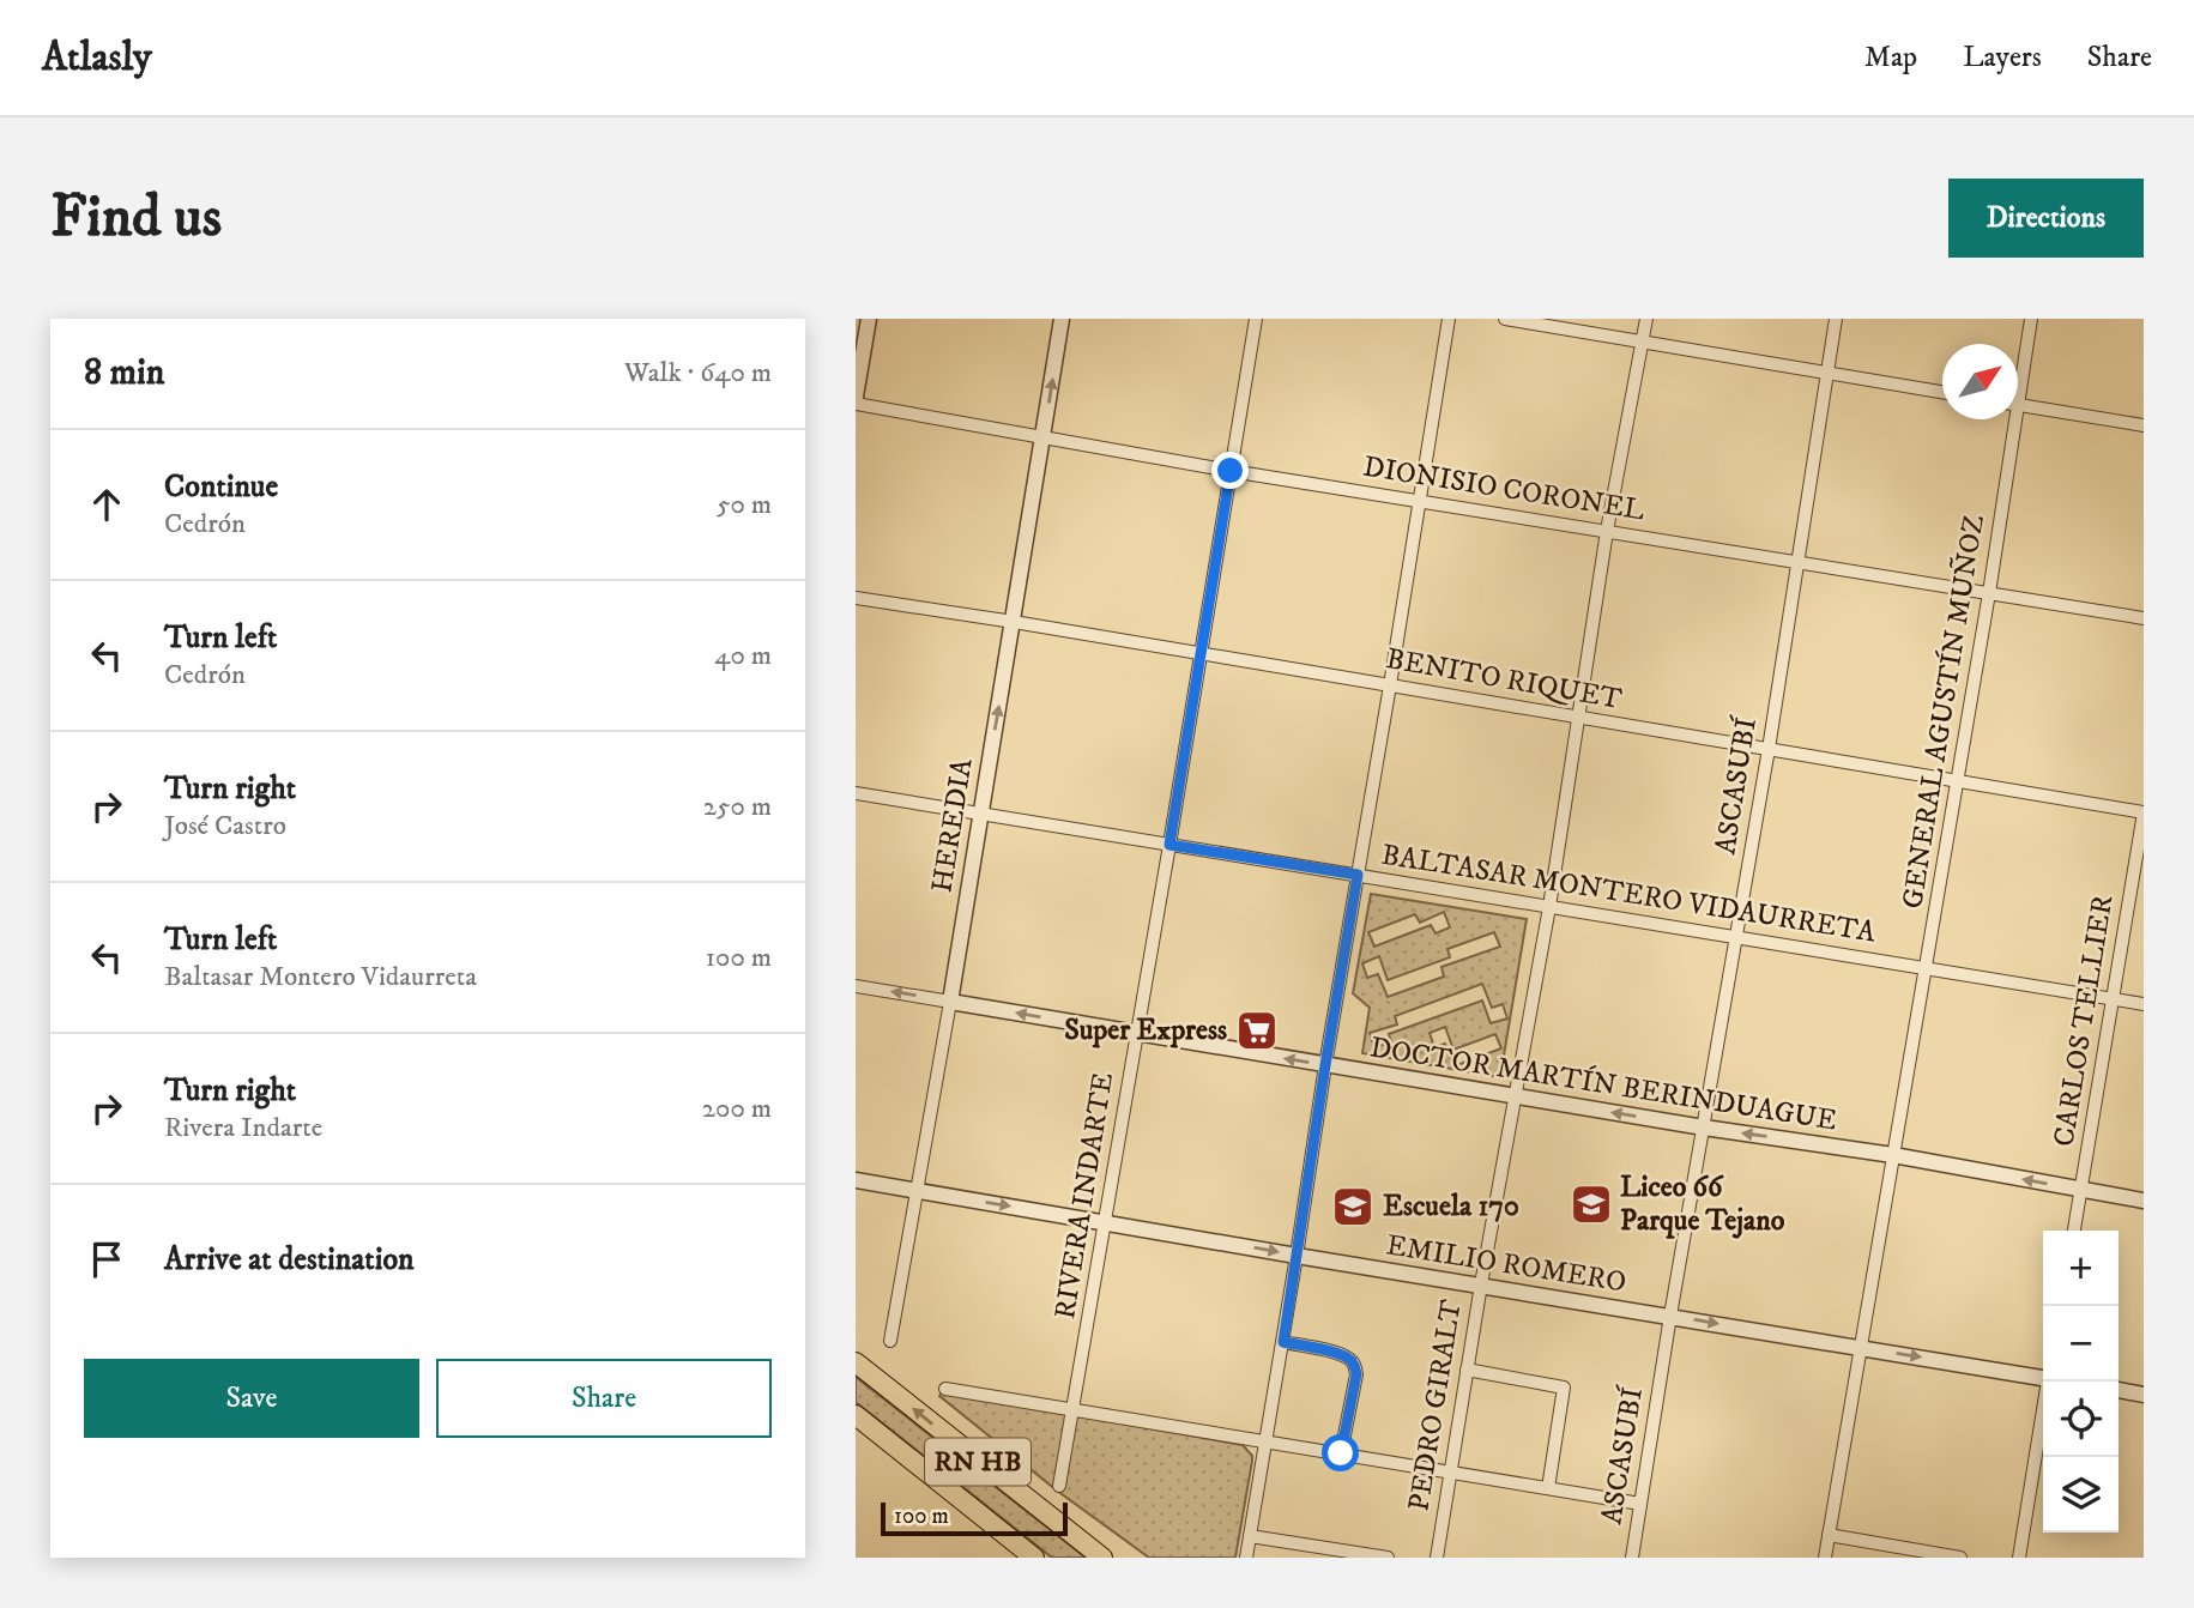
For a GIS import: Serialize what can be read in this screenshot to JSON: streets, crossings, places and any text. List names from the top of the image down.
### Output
{
  "streets": {
    "highway": ["RN HB"],
    "street": [
      "DIONISIO CORONEL",
      "BENITO RIQUET",
      "GENERAL AGUSTÍN MUÑOZ",
      "ASCASUBÍ",
      "HEREDIA",
      "BALTASAR MONTERO VIDAURRETA",
      "CARLOS TELLIER",
      "DOCTOR MARTÍN BERINDUAGUE",
      "RIVERA INDARTE",
      "EMILIO ROMERO",
      "PEDRO GIRALT"
    ]
  },
  "crossings": [
    ["DIONISIO CORONEL", "GENERAL AGUSTÍN MUÑOZ"],
    ["DIONISIO CORONEL", "ASCASUBÍ"],
    ["DIONISIO CORONEL", "HEREDIA"],
    ["DIONISIO CORONEL", "RIVERA INDARTE"],
    ["DIONISIO CORONEL", "PEDRO GIRALT"],
    ["BENITO RIQUET", "GENERAL AGUSTÍN MUÑOZ"],
    ["BENITO RIQUET", "ASCASUBÍ"],
    ["BENITO RIQUET", "HEREDIA"],
    ["BENITO RIQUET", "CARLOS TELLIER"],
    ["BENITO RIQUET", "RIVERA INDARTE"],
    ["BENITO RIQUET", "PEDRO GIRALT"],
    ["GENERAL AGUSTÍN MUÑOZ", "BALTASAR MONTERO VIDAURRETA"],
    ["GENERAL AGUSTÍN MUÑOZ", "DOCTOR MARTÍN BERINDUAGUE"],
    ["GENERAL AGUSTÍN MUÑOZ", "EMILIO ROMERO"],
    ["ASCASUBÍ", "BALTASAR MONTERO VIDAURRETA"],
    ["ASCASUBÍ", "DOCTOR MARTÍN BERINDUAGUE"],
    ["ASCASUBÍ", "EMILIO ROMERO"],
    ["HEREDIA", "BALTASAR MONTERO VIDAURRETA"],
    ["HEREDIA", "DOCTOR MARTÍN BERINDUAGUE"],
    ["HEREDIA", "EMILIO ROMERO"],
    ["BALTASAR MONTERO VIDAURRETA", "CARLOS TELLIER"],
    ["BALTASAR MONTERO VIDAURRETA", "RIVERA INDARTE"],
    ["BALTASAR MONTERO VIDAURRETA", "PEDRO GIRALT"],
    ["CARLOS TELLIER", "DOCTOR MARTÍN BERINDUAGUE"],
    ["DOCTOR MARTÍN BERINDUAGUE", "RIVERA INDARTE"],
    ["DOCTOR MARTÍN BERINDUAGUE", "PEDRO GIRALT"],
    ["RIVERA INDARTE", "EMILIO ROMERO"],
    ["EMILIO ROMERO", "PEDRO GIRALT"]
  ],
  "one_way": ["DOCTOR MARTÍN BERINDUAGUE", "EMILIO ROMERO"],
  "places": {
    "supermarket": ["Super Express"],
    "school or university": ["Liceo 66 Parque Tejano", "Escuela 170"]
  },
  "scale_bar": "100 m",
  "north": "top right",
  "page": {
    "header": "Atlasly",
    "nav": ["Map", "Layers", "Share"],
    "buttons": [
      "Directions",
      ["Save", "Share"]
    ],
    "title": "Find us",
    "heading": ["8 min", "Walk · 640 m"],
    "list": [
      ["Continue", "Cedrón", "50 m"],
      ["Turn left", "Cedrón", "40 m"],
      ["Turn right", "José Castro", "250 m"],
      ["Turn left", "Baltasar Montero Vidaurreta", "100 m"],
      ["Turn right", "Rivera Indarte", "200 m"],
      "Arrive at destination"
    ],
    "map_buttons": ["+", "−"],
    "scale": "100 m"
  }
}
